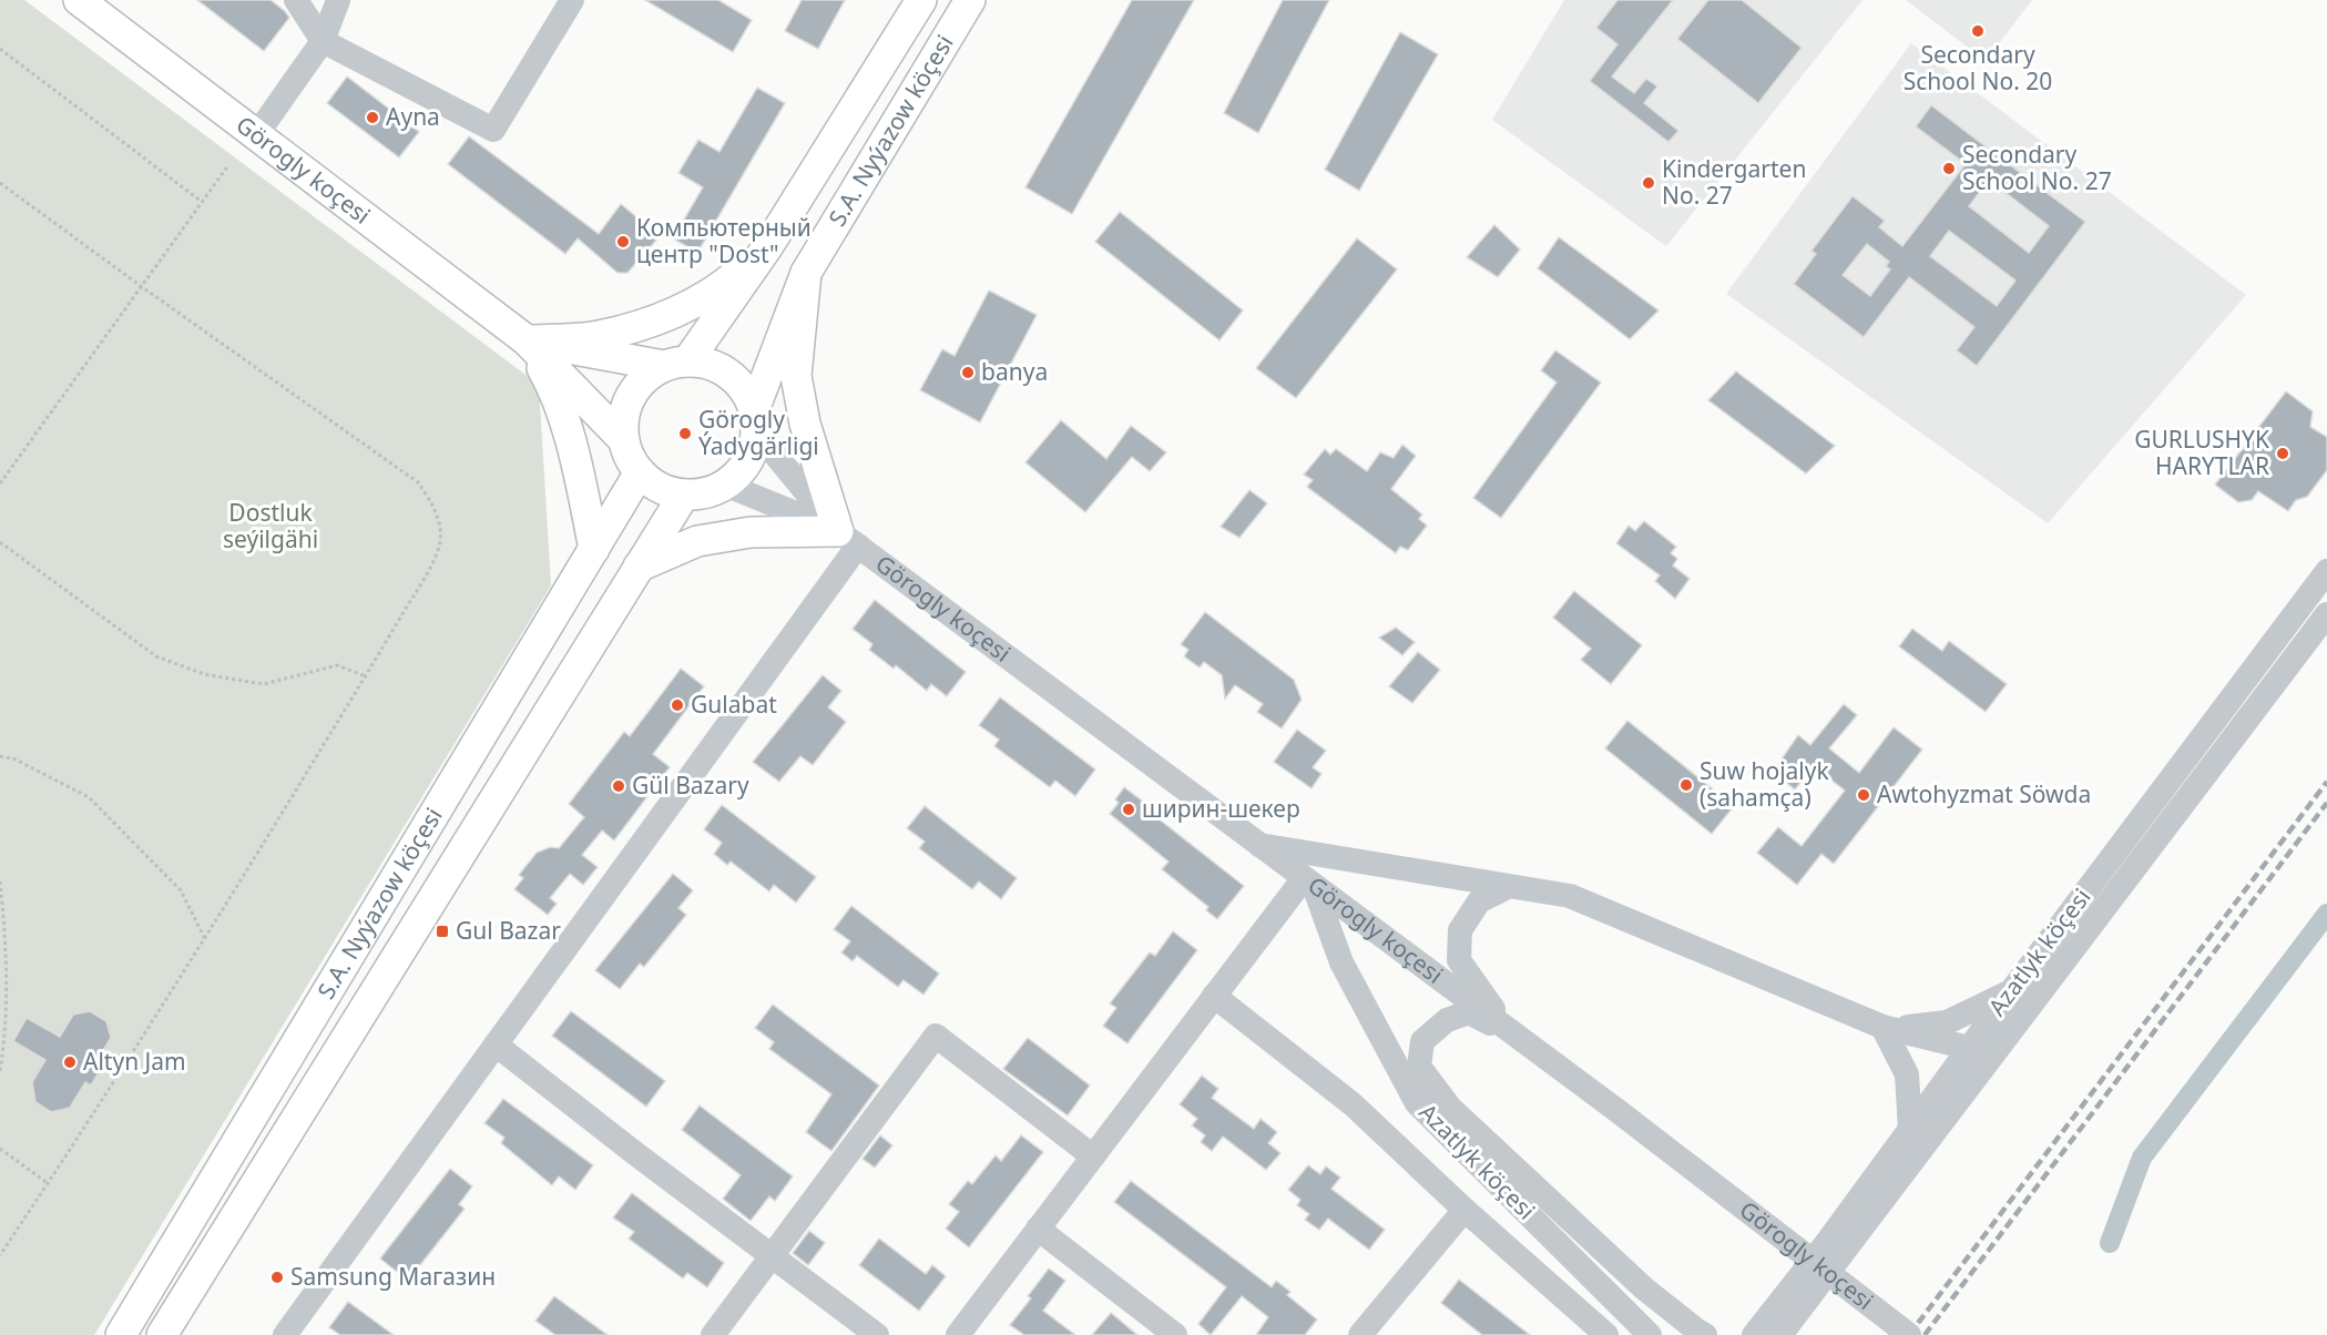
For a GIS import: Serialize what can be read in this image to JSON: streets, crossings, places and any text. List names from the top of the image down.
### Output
{
  "streets": {
    "main road": ["S.A. Nyýazow köçesi", "Görogly koçesi"],
    "street": ["Azatlyk köçesi"]
  },
  "crossings": [
    ["S.A. Nyýazow köçesi", "Görogly koçesi"],
    ["Görogly koçesi", "Azatlyk köçesi"]
  ],
  "parks": ["Dostluk seýilgähi"],
  "places": {
    "other": [
      "Secondary School No. 20",
      "Ayna",
      "Secondary School No. 27",
      "Kindergarten No. 27",
      "Компьютерный центр \"Dost\"",
      "banya",
      "Görogly Ýadygärligi",
      "GURLUSHYK HARYTLAR",
      "Gulabat",
      "Suw hojalyk (sahamça)",
      "Gül Bazary",
      "Awtohyzmat Söwda",
      "ширин-шекер",
      "Altyn Jam",
      "Samsung Магазин"
    ],
    "transit": ["Gul Bazar"]
  }
}
